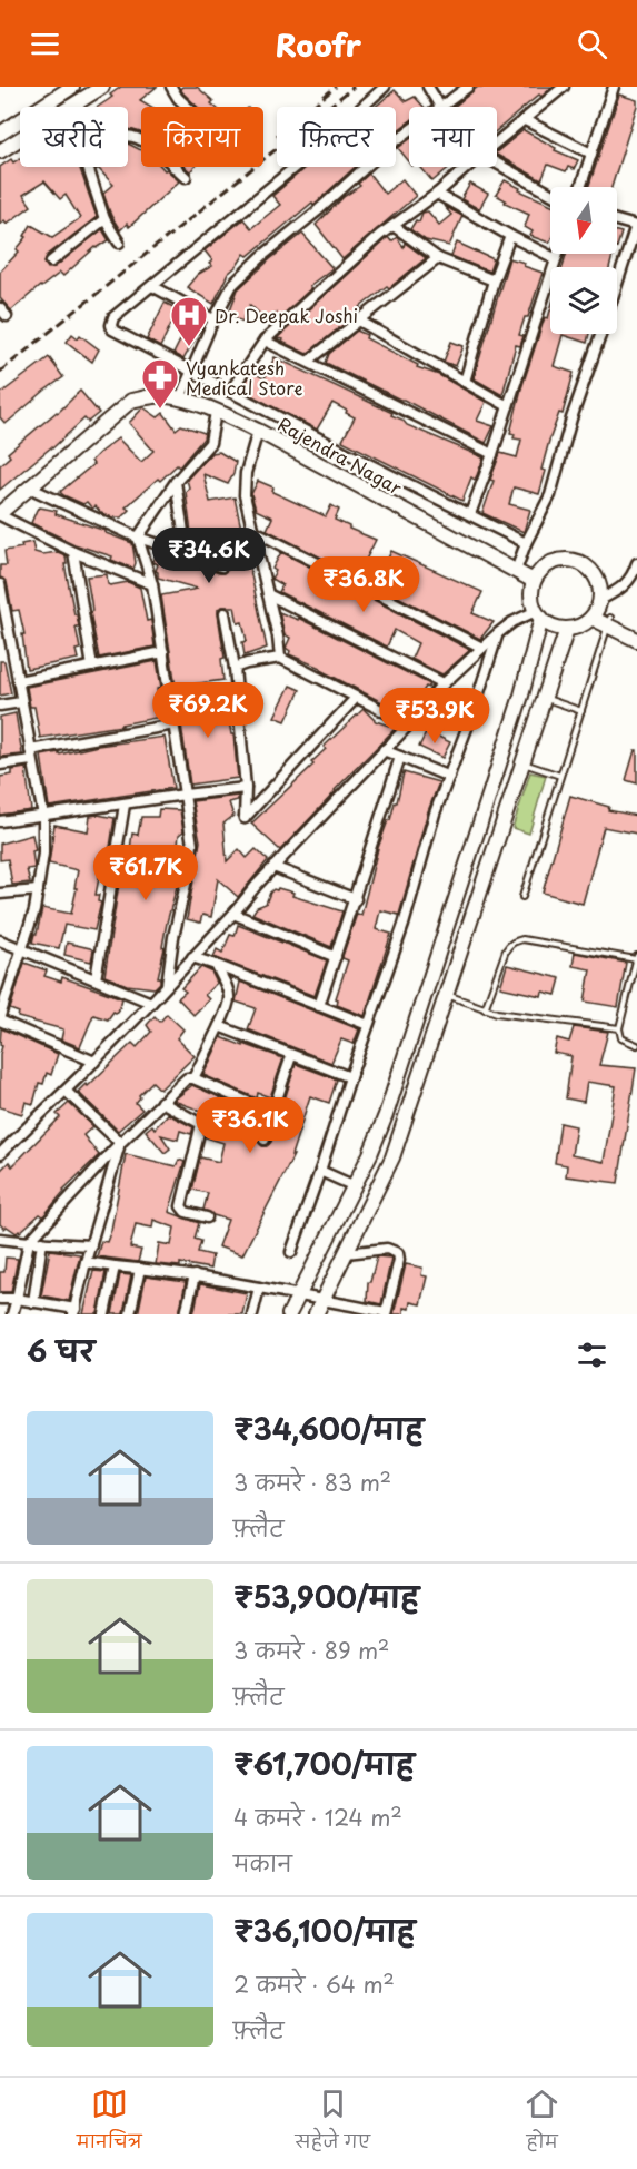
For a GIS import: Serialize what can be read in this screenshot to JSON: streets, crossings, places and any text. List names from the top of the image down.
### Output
{
  "streets": {
    "main road": ["Rajendra Nagar"]
  },
  "places": {
    "hospital": ["Dr. Deepak Joshi"],
    "pharmacy": ["Vyankatesh Medical Store"]
  },
  "north": "bottom",
  "page": {
    "header": "Roofr",
    "chip": [
      "खरीदें",
      "किराया",
      "फ़िल्टर",
      "नया"
    ],
    "price": [
      "₹34.6K",
      "₹36.8K",
      "₹69.2K",
      "₹53.9K",
      "₹61.7K",
      "₹36.1K"
    ],
    "heading": "6 घर",
    "list": [
      {
        "name": "₹34,600/माह",
        "note": "3 कमरे · 83 m² · फ़्लैट"
      },
      {
        "name": "₹53,900/माह",
        "note": "3 कमरे · 89 m² · फ़्लैट"
      },
      {
        "name": "₹61,700/माह",
        "note": "4 कमरे · 124 m² · मकान"
      },
      {
        "name": "₹36,100/माह",
        "note": "2 कमरे · 64 m² · फ़्लैट"
      }
    ],
    "tabs": ["मानचित्र", "सहेजे गए", "होम"]
  }
}
